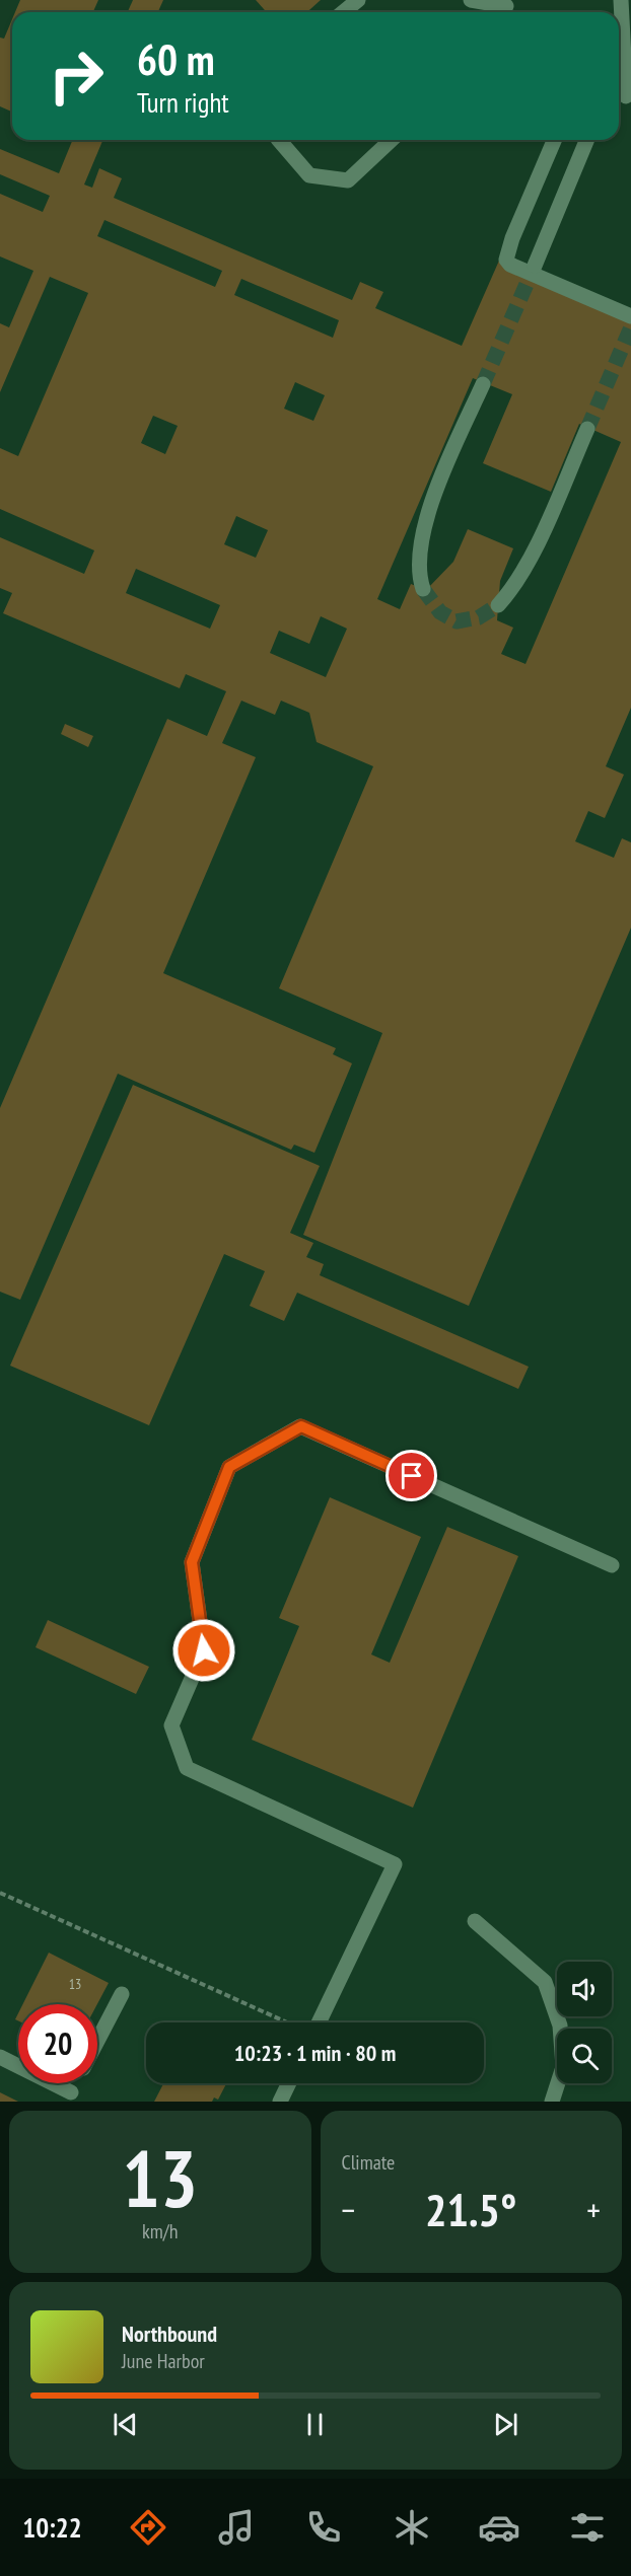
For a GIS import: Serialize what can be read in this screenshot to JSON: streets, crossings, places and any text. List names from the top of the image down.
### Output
{
  "house_numbers": ["13"],
  "page": {
    "turn": ["60 m", "Turn right"],
    "limit": "20",
    "trip": "10:23 · 1 min · 80 m",
    "tile": [
      ["13", "km/h"],
      "Climate"
    ],
    "heat": ["−", "21.5°", "+"],
    "song": ["Northbound", "June Harbor"],
    "tabs": "10:22"
  }
}
